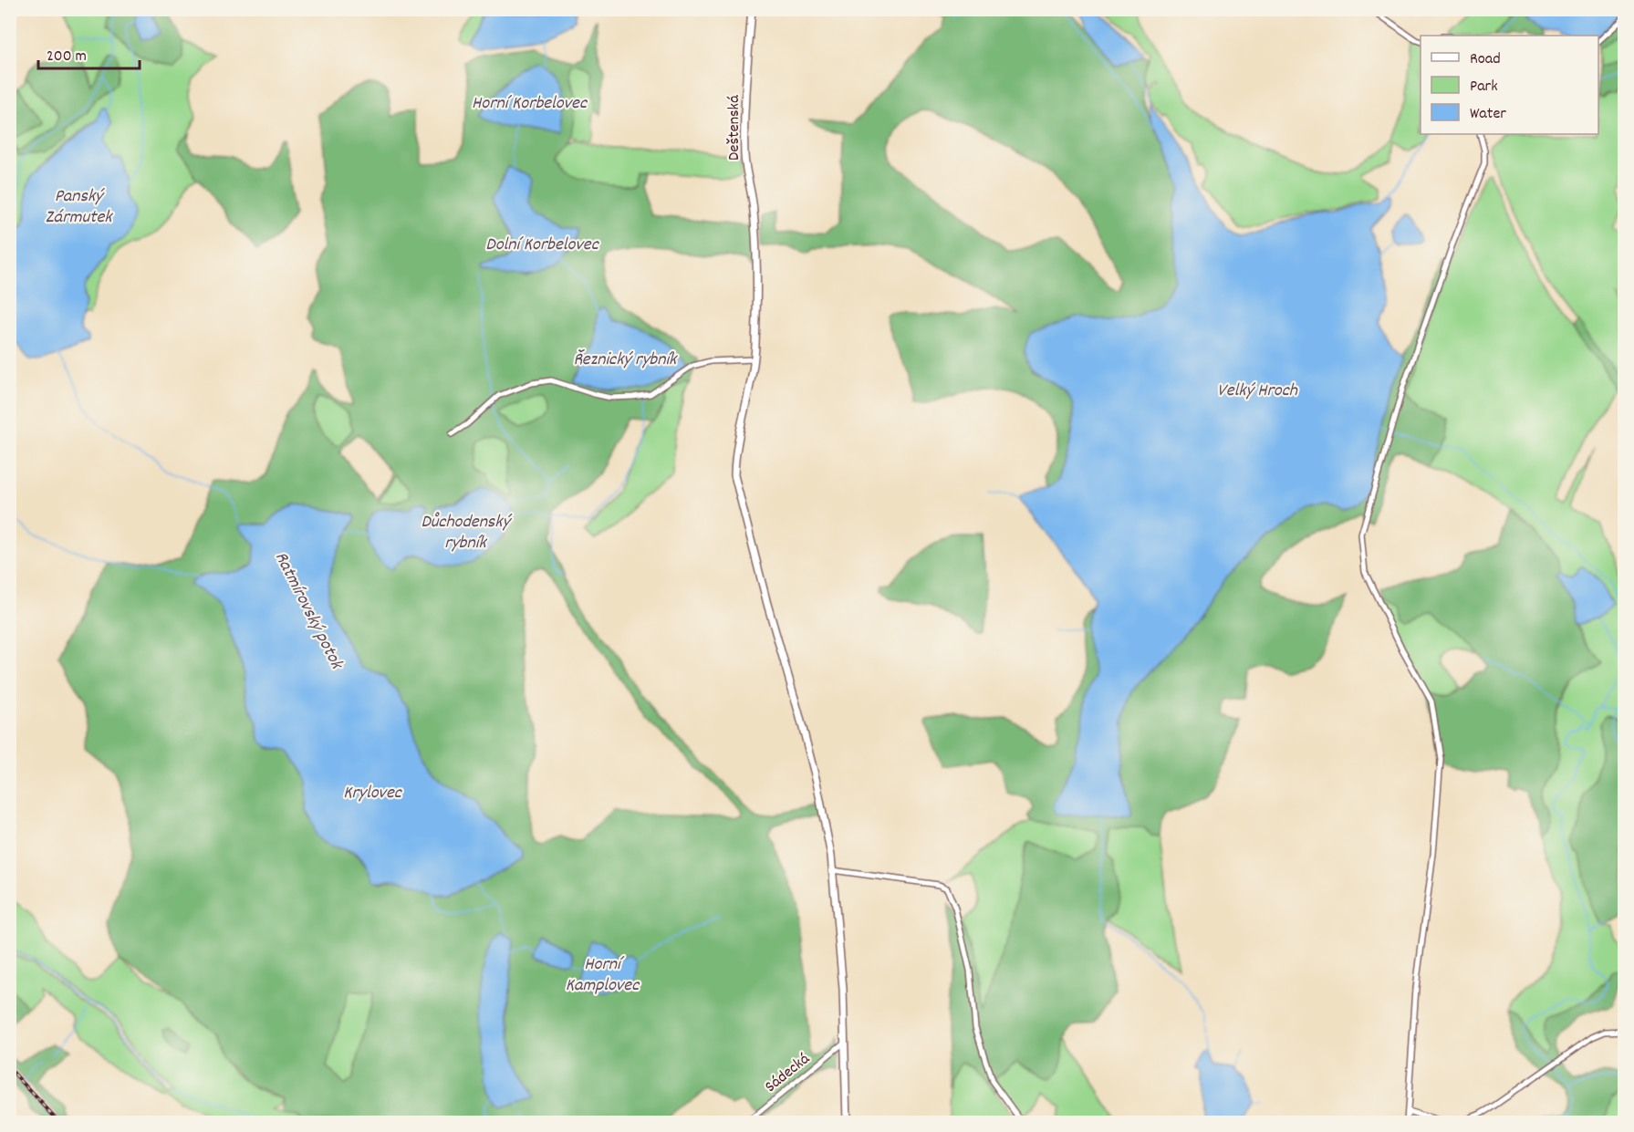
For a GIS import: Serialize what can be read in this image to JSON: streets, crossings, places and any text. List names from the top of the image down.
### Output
{
  "streets": {
    "main road": ["Deštenská"],
    "street": ["Sádecká"]
  },
  "crossings": [
    ["Deštenská", "Sádecká"]
  ],
  "water": [
    "Horní Korbelovec",
    "Panský Zármutek",
    "Dolní Korbelovec",
    "Řeznický rybník",
    "Velký Hroch",
    "Důchodenský rybník",
    "Ratmírovský potok",
    "Krylovec",
    "Horní Kamplovec"
  ],
  "legend": ["Road", "Park", "Water"],
  "scale_bar": "200 m"
}
